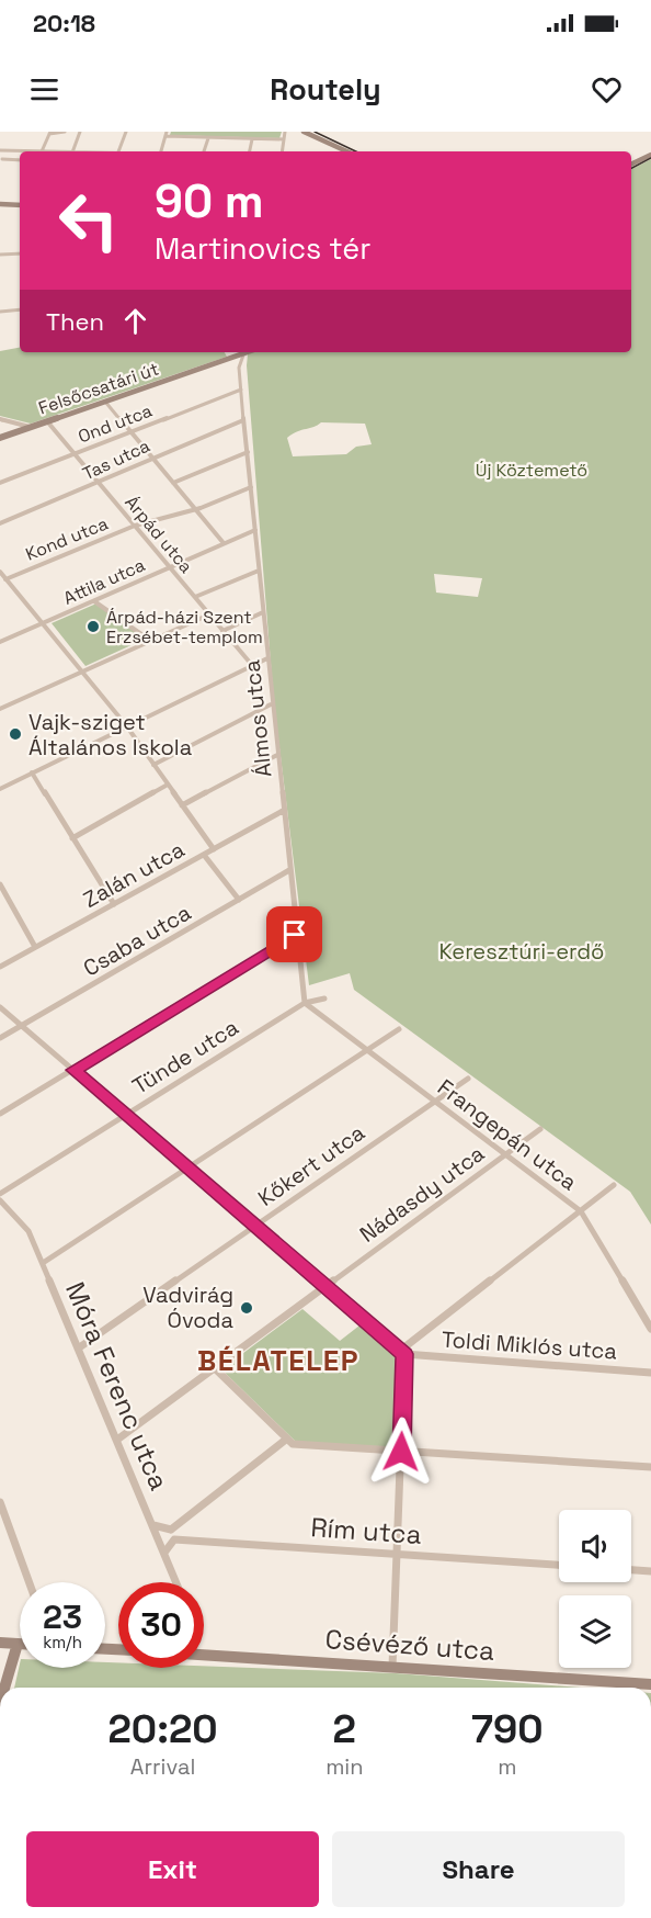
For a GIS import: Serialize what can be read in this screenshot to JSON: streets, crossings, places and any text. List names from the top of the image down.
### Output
{
  "streets": {
    "street": [
      "Felsőcsatári út",
      "Ond utca",
      "Tas utca",
      "Árpád utca",
      "Kond utca",
      "Attila utca",
      "Álmos utca",
      "Zalán utca",
      "Csaba utca",
      "Tünde utca",
      "Frangepán utca",
      "Kőkert utca",
      "Nádasdy utca",
      "Toldi Miklós utca",
      "Móra Ferenc utca",
      "Rím utca",
      "Csévéző utca"
    ]
  },
  "crossings": [
    ["Felsőcsatári út", "Árpád utca"],
    ["Felsőcsatári út", "Álmos utca"],
    ["Ond utca", "Árpád utca"],
    ["Ond utca", "Álmos utca"],
    ["Tas utca", "Árpád utca"],
    ["Tas utca", "Álmos utca"],
    ["Árpád utca", "Kond utca"],
    ["Árpád utca", "Attila utca"],
    ["Kond utca", "Álmos utca"],
    ["Attila utca", "Álmos utca"],
    ["Álmos utca", "Zalán utca"],
    ["Álmos utca", "Csaba utca"],
    ["Álmos utca", "Tünde utca"],
    ["Álmos utca", "Frangepán utca"],
    ["Tünde utca", "Frangepán utca"],
    ["Frangepán utca", "Kőkert utca"],
    ["Frangepán utca", "Nádasdy utca"],
    ["Kőkert utca", "Móra Ferenc utca"]
  ],
  "districts": ["BÉLATELEP"],
  "parks": ["Új Köztemető", "Keresztúri-erdő"],
  "places": ["Árpád-házi Szent Erzsébet-templom", "Vajk-sziget Általános Iskola", "Vadvirág Óvoda"],
  "page": {
    "status": "20:18",
    "header": "Routely",
    "turn": ["90 m", "Martinovics tér"],
    "then": "Then",
    "speed": "23 km/h",
    "limit": "30",
    "eta": [
      "20:20",
      "Arrival",
      "2",
      "min",
      "790",
      "m"
    ],
    "buttons": ["Exit", "Share"]
  }
}
